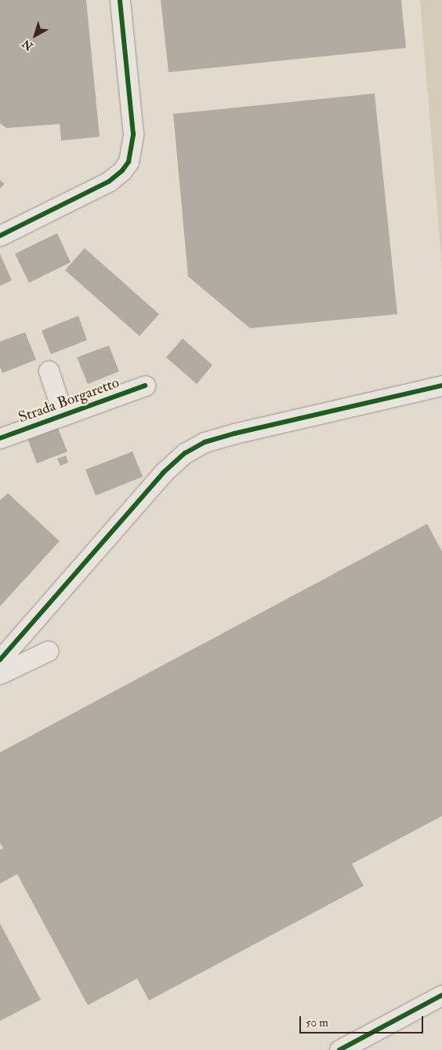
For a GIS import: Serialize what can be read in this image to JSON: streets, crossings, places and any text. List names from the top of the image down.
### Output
{
  "streets": {
    "street": ["Strada Borgaretto"]
  },
  "scale_bar": "50 m",
  "north": "bottom left"
}
